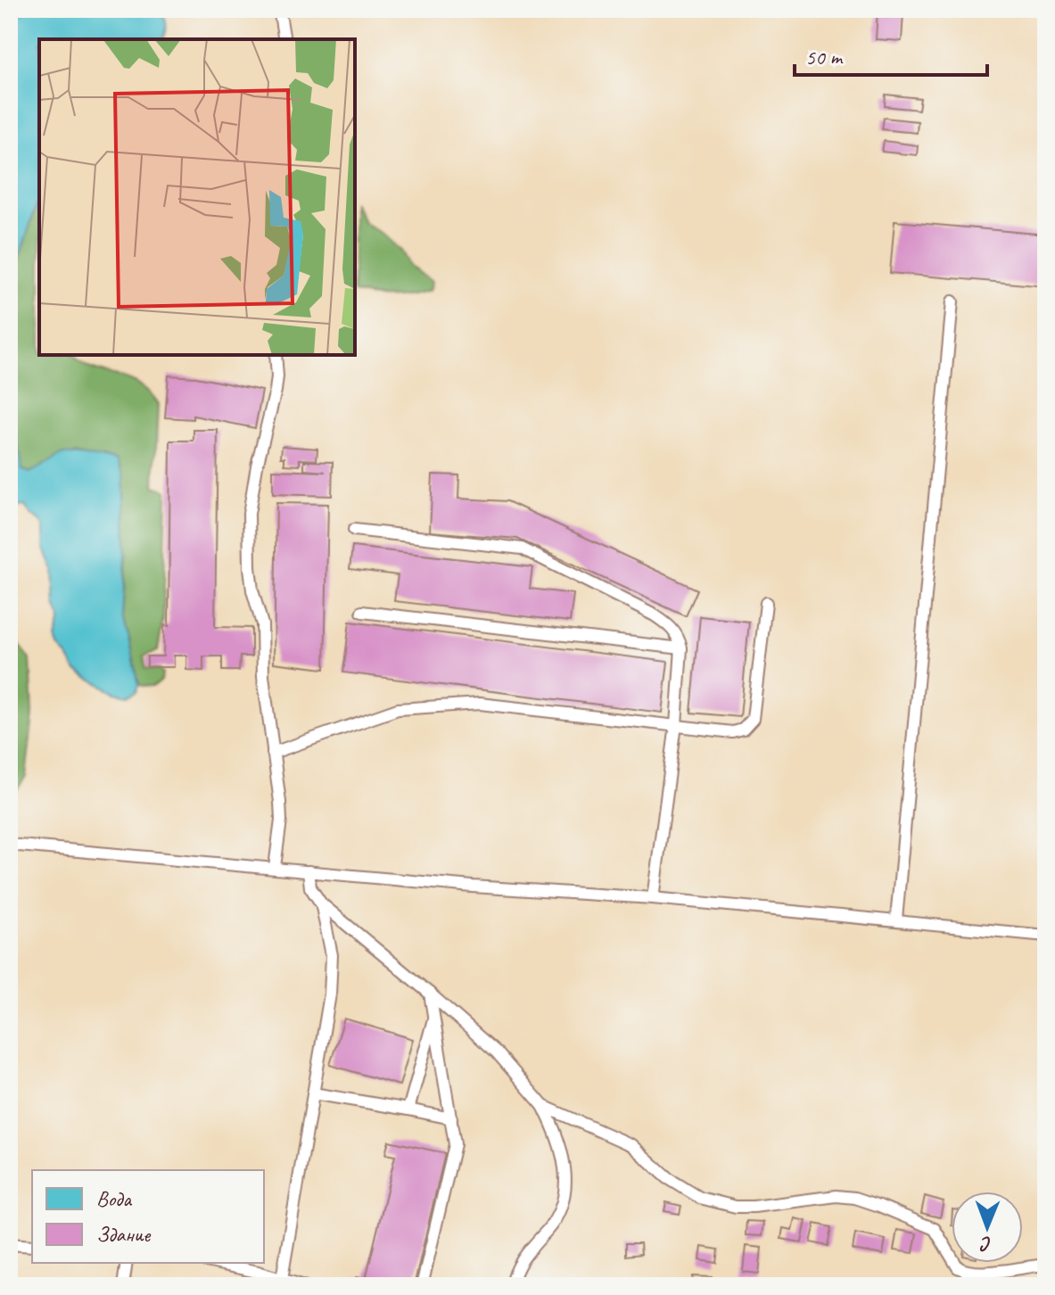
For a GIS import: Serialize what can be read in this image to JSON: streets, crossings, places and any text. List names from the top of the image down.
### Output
{
  "legend": ["Вода", "Здание"],
  "scale_bar": "50 m",
  "north": "bottom"
}
